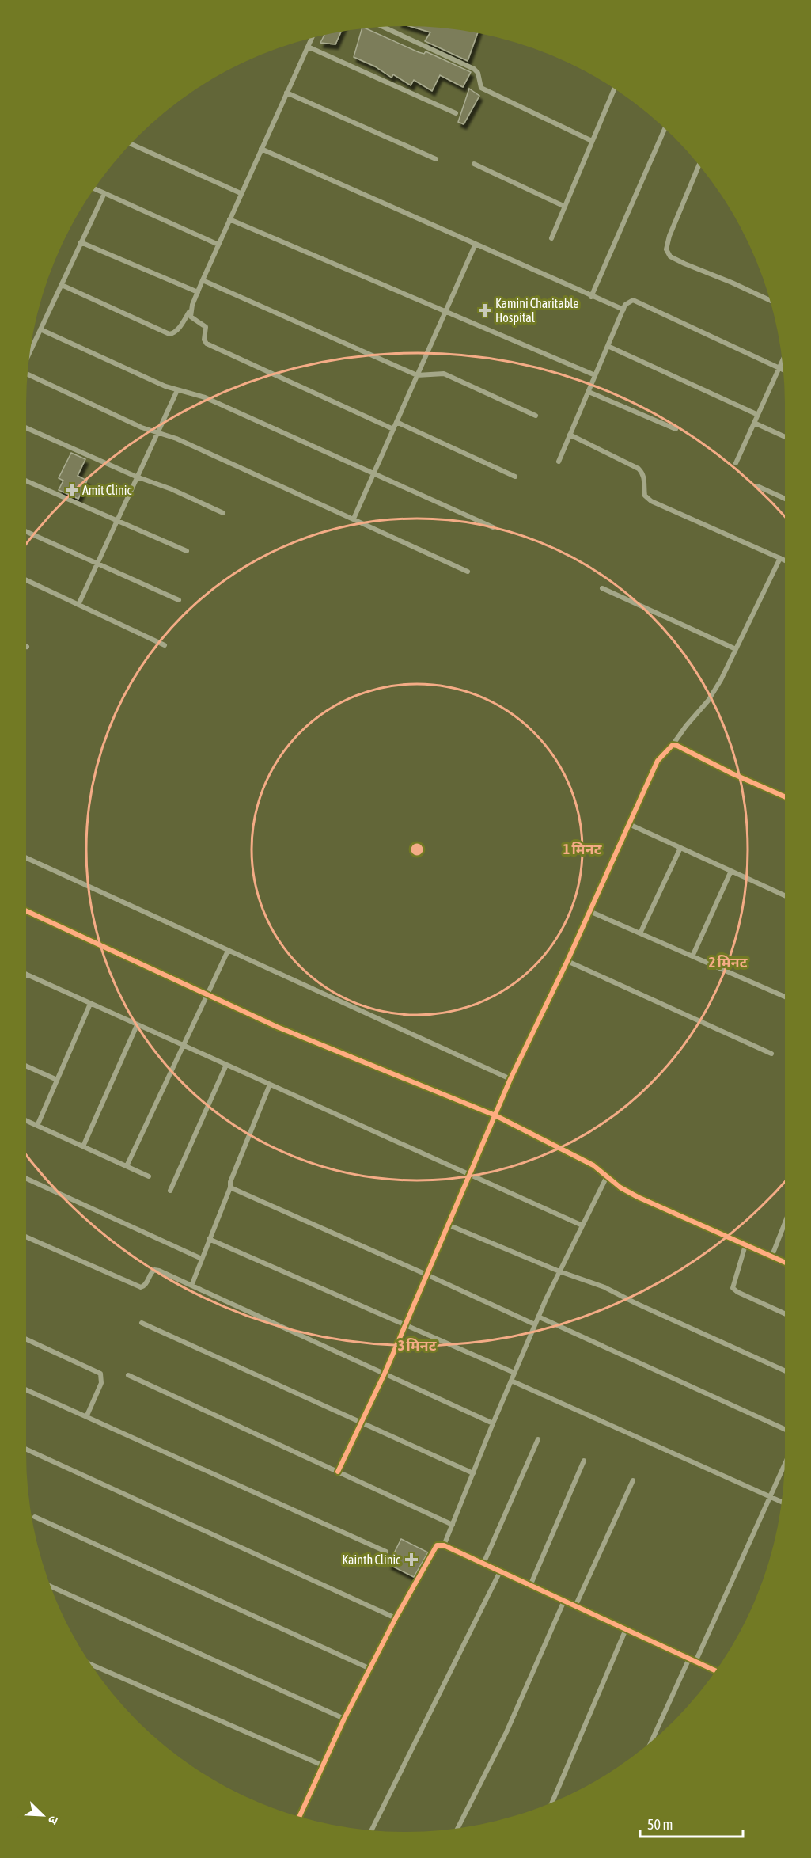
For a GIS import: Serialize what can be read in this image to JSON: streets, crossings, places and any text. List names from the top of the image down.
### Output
{
  "places": {
    "health": ["Kamini Charitable Hospital", "Amit Clinic", "Kainth Clinic"]
  },
  "scale_bar": "50 m",
  "north": "bottom right",
  "rings": ["1 मिनट", "2 मिनट", "3 मिनट"]
}
